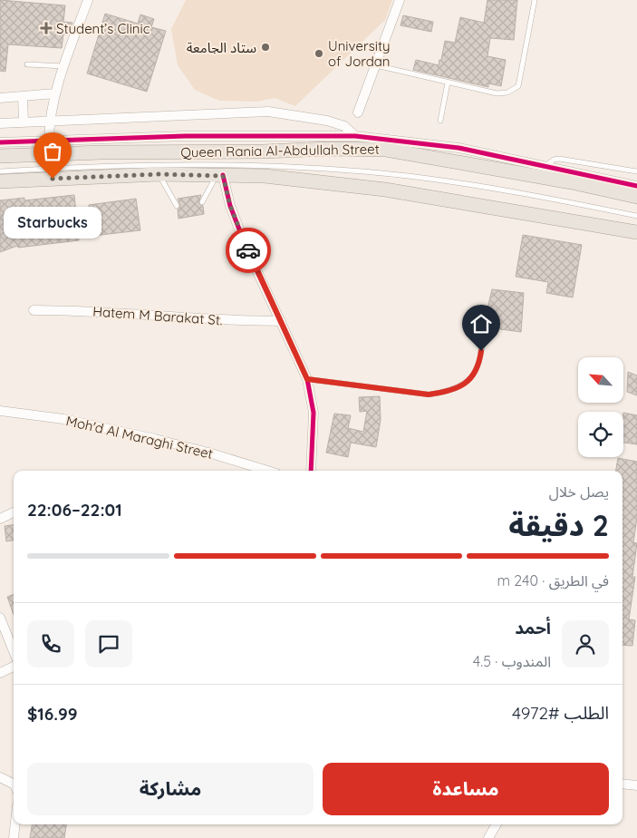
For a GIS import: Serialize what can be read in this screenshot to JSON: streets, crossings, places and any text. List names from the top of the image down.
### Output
{
  "streets": {
    "main road": ["Queen Rania Al-Abdullah Street"],
    "street": ["Hatem M Barakat St.", "Moh'd Al Maraghi Street"]
  },
  "places": {
    "health": ["Student’s Clinic"],
    "other": ["ستاد الجامعة", "University of Jordan", "Starbucks"]
  },
  "north": "top left",
  "page": {
    "bubble": "Starbucks",
    "heading": ["2 دقيقة", "يصل خلال", "22:01–22:06"],
    "panel": [
      "أحمد",
      "المندوب · 4.5",
      "الطلب #4972",
      "$16.99"
    ],
    "bar": "في الطريق · 240 m",
    "buttons": ["مساعدة", "مشاركة"]
  }
}
